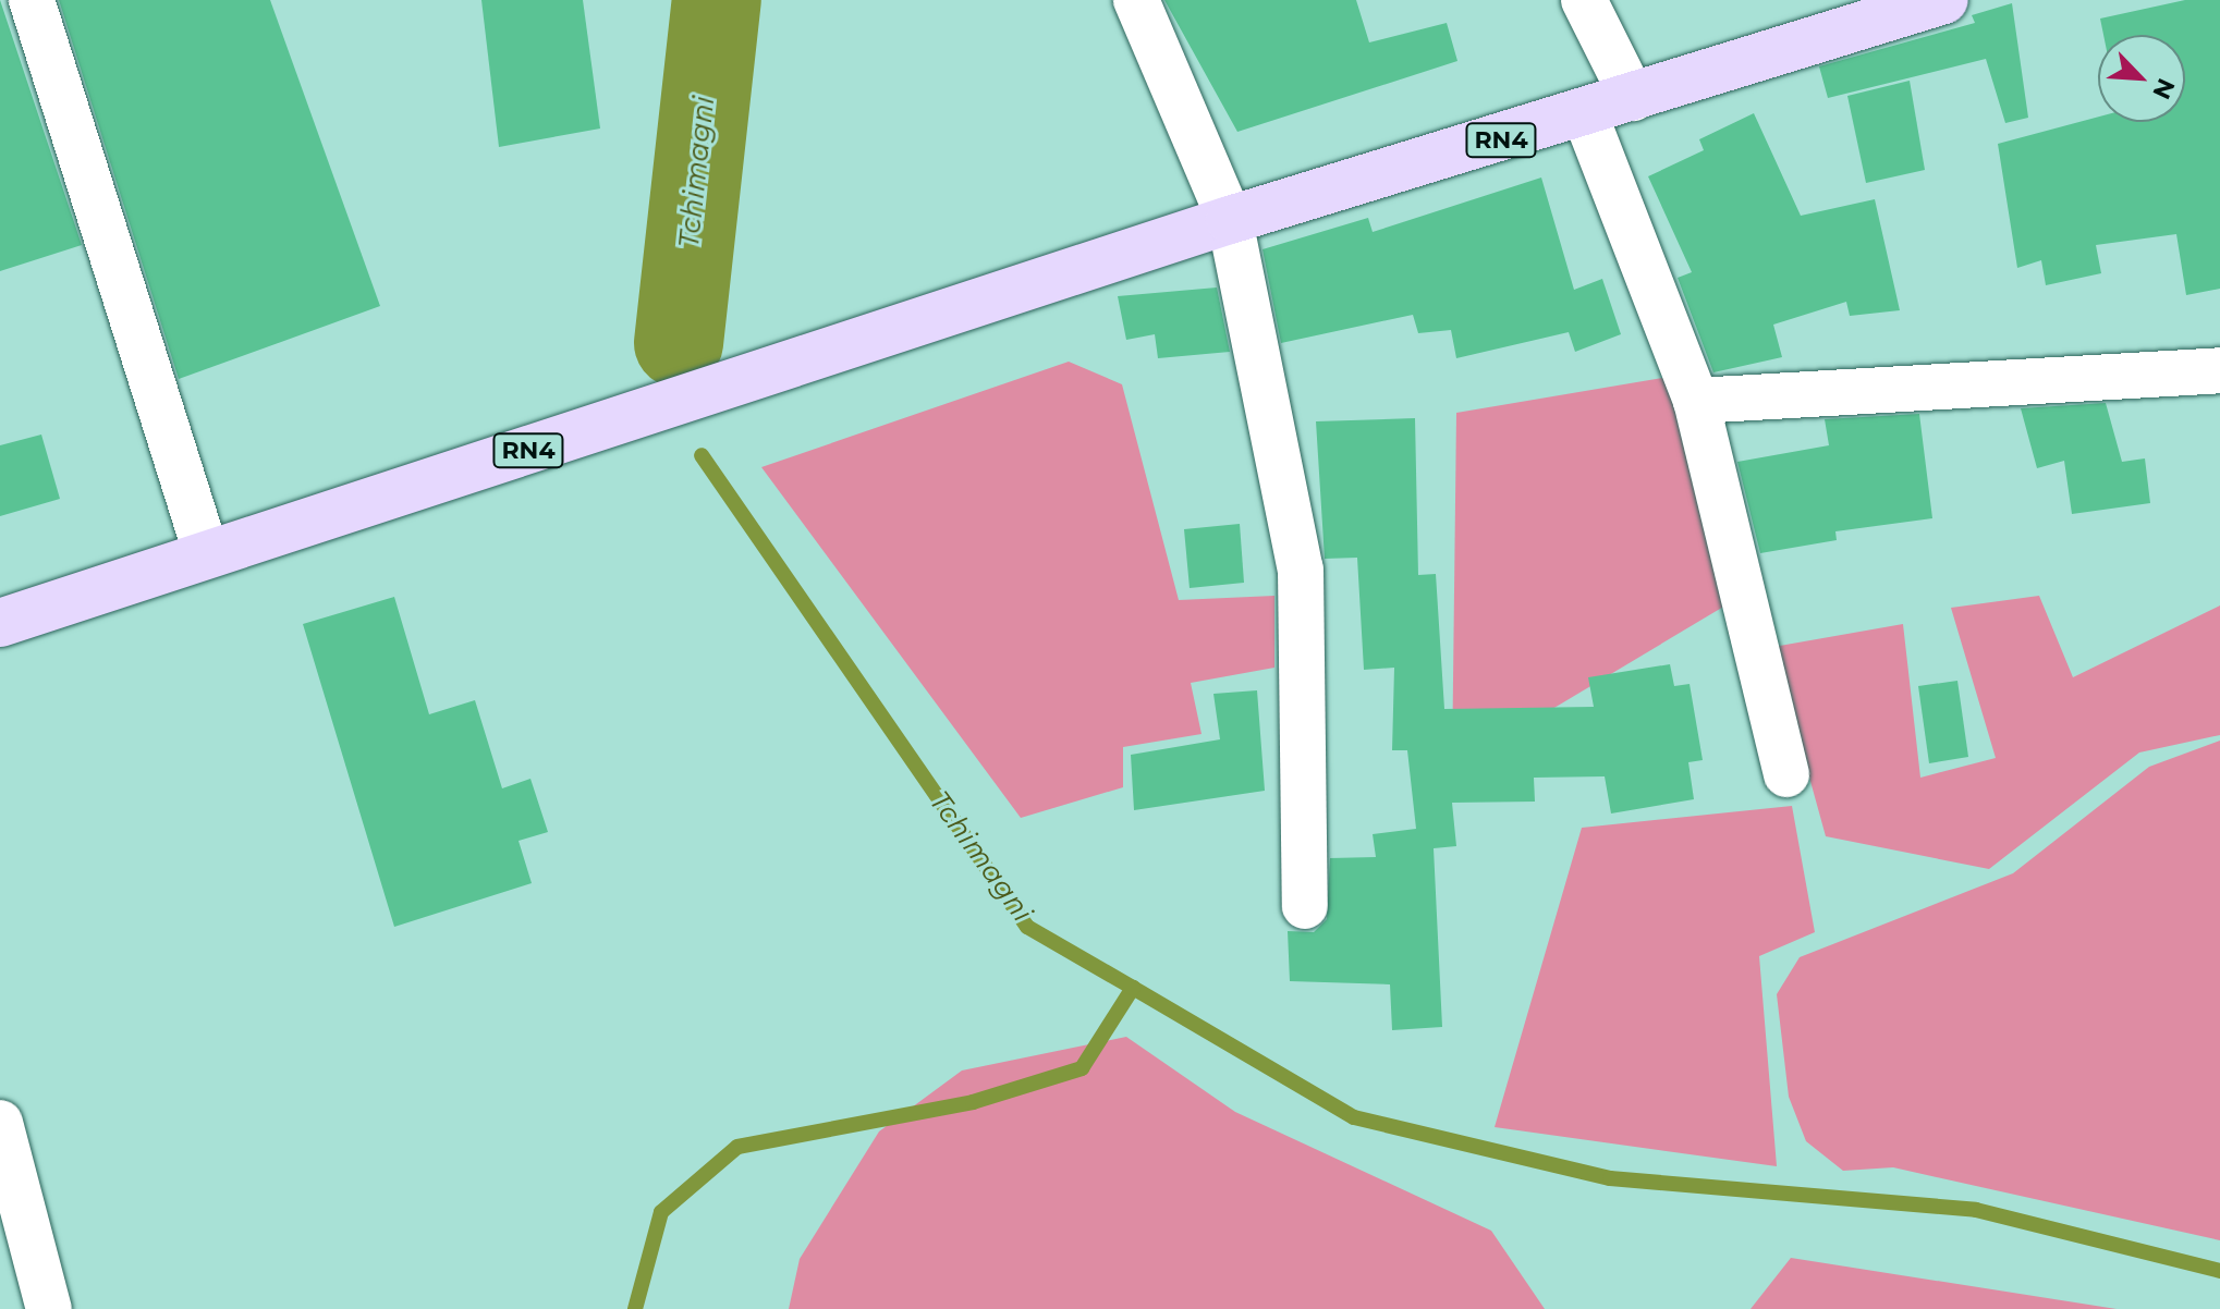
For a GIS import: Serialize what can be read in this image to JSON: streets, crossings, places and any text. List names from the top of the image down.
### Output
{
  "streets": {
    "highway": ["RN4"]
  },
  "water": ["Tchimagni"],
  "north": "bottom right"
}
